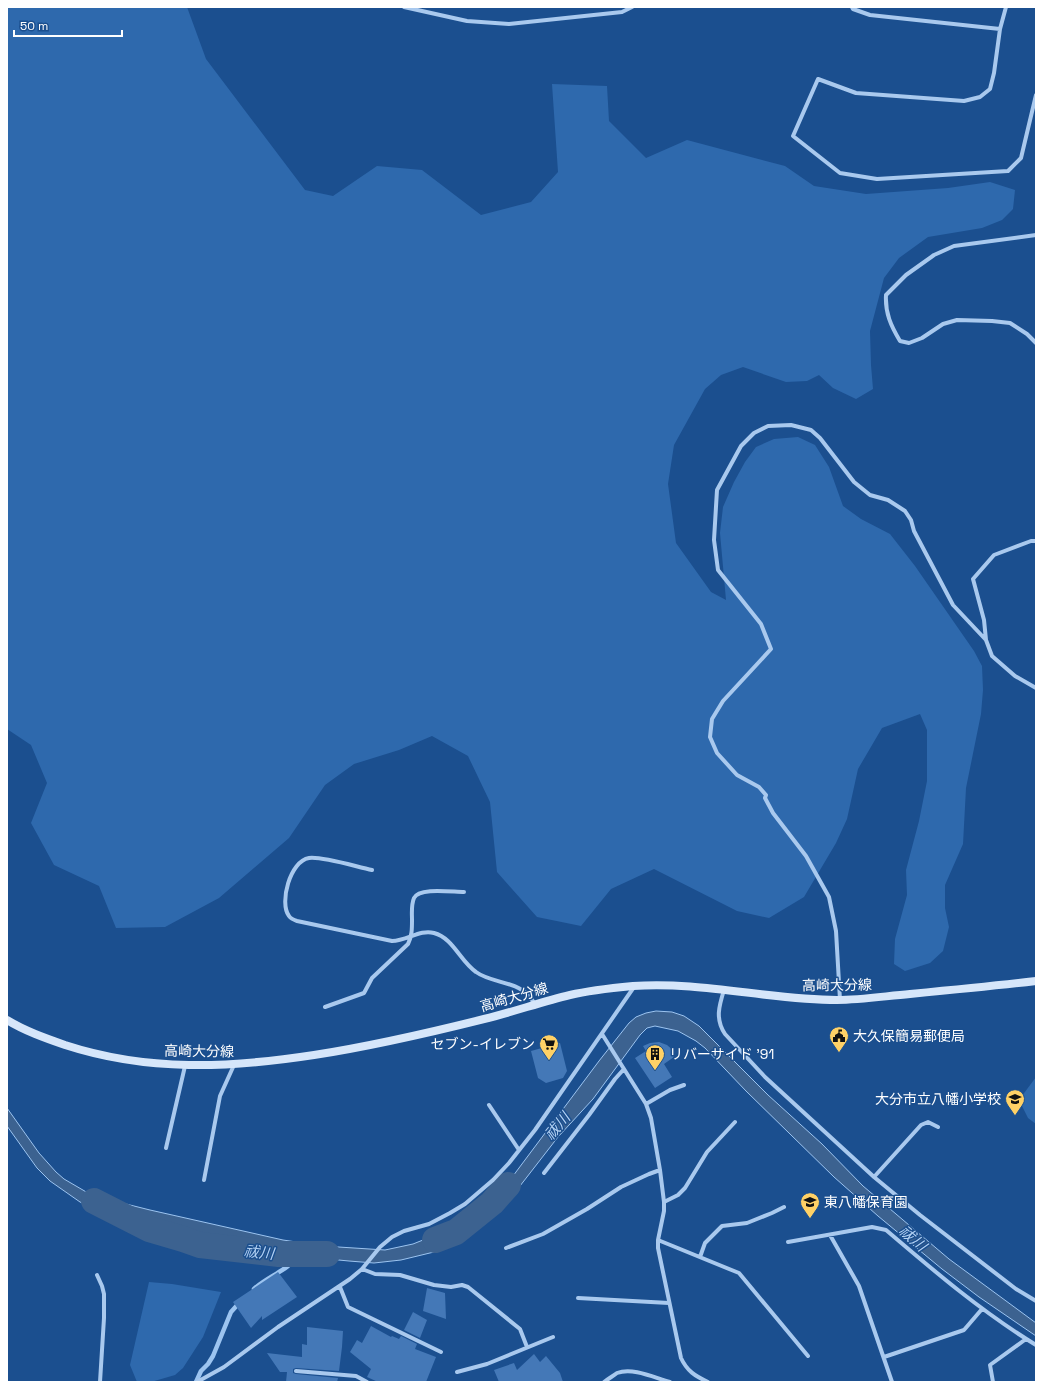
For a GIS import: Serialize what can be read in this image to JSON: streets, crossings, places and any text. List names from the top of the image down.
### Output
{
  "streets": {
    "main road": ["高崎大分線"]
  },
  "water": ["祓川"],
  "places": {
    "public building": ["大久保簡易郵便局"],
    "supermarket": ["セブン-イレブン"],
    "building": ["リバーサイド '91"],
    "school or university": ["大分市立八幡小学校", "東八幡保育園"]
  },
  "scale_bar": "50 m"
}
